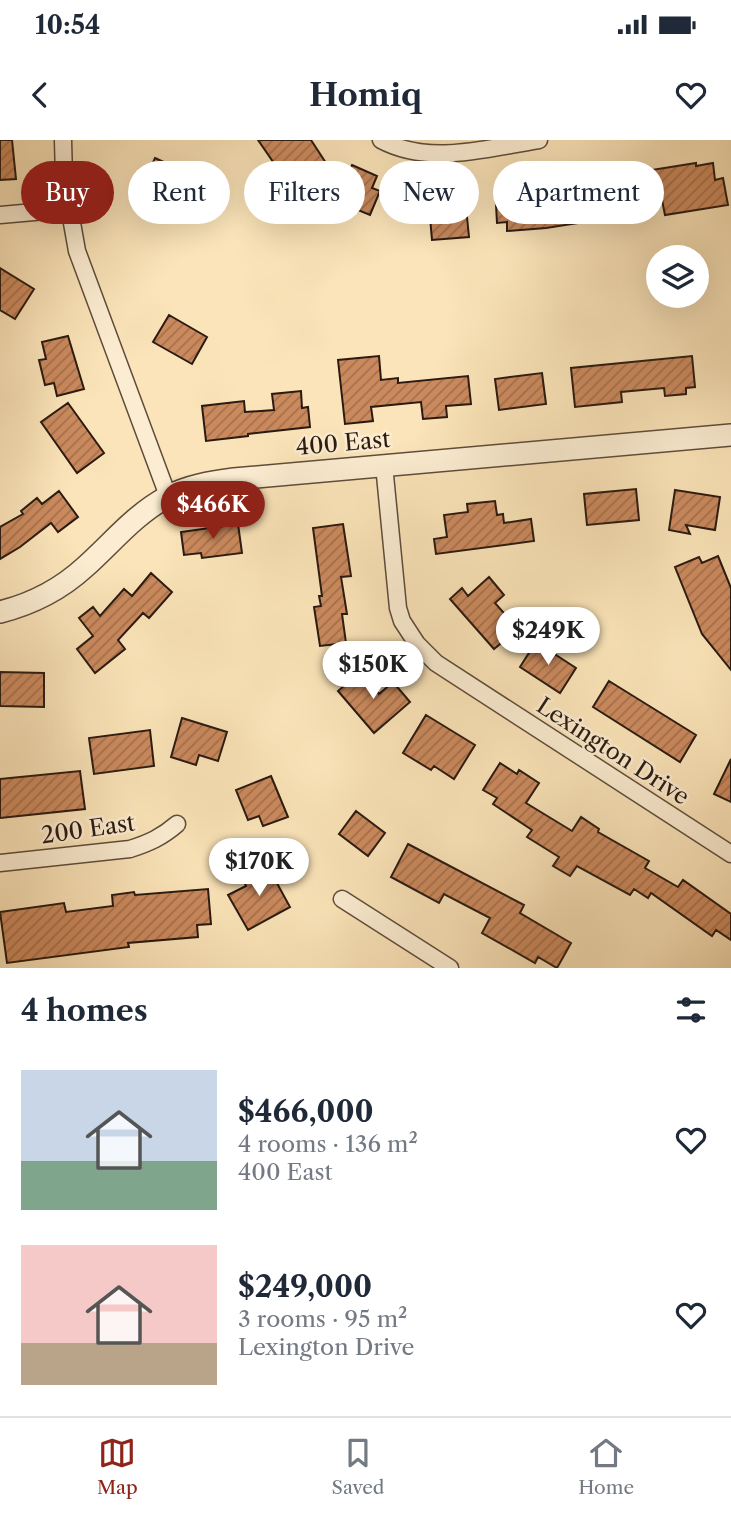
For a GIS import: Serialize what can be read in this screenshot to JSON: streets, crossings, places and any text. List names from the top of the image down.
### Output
{
  "streets": {
    "street": ["400 East", "Lexington Drive", "200 East"]
  },
  "crossings": [
    ["400 East", "Lexington Drive"]
  ],
  "page": {
    "status": "10:54",
    "header": "Homiq",
    "chip": [
      "Buy",
      "Rent",
      "Filters",
      "New",
      "Apartment"
    ],
    "price": [
      "$466K",
      "$249K",
      "$150K",
      "$170K"
    ],
    "heading": "4 homes",
    "list": [
      {
        "name": "$466,000",
        "note": "4 rooms · 136 m² · 400 East"
      },
      {
        "name": "$249,000",
        "note": "3 rooms · 95 m² · Lexington Drive"
      }
    ],
    "tabs": ["Map", "Saved", "Home"]
  }
}
